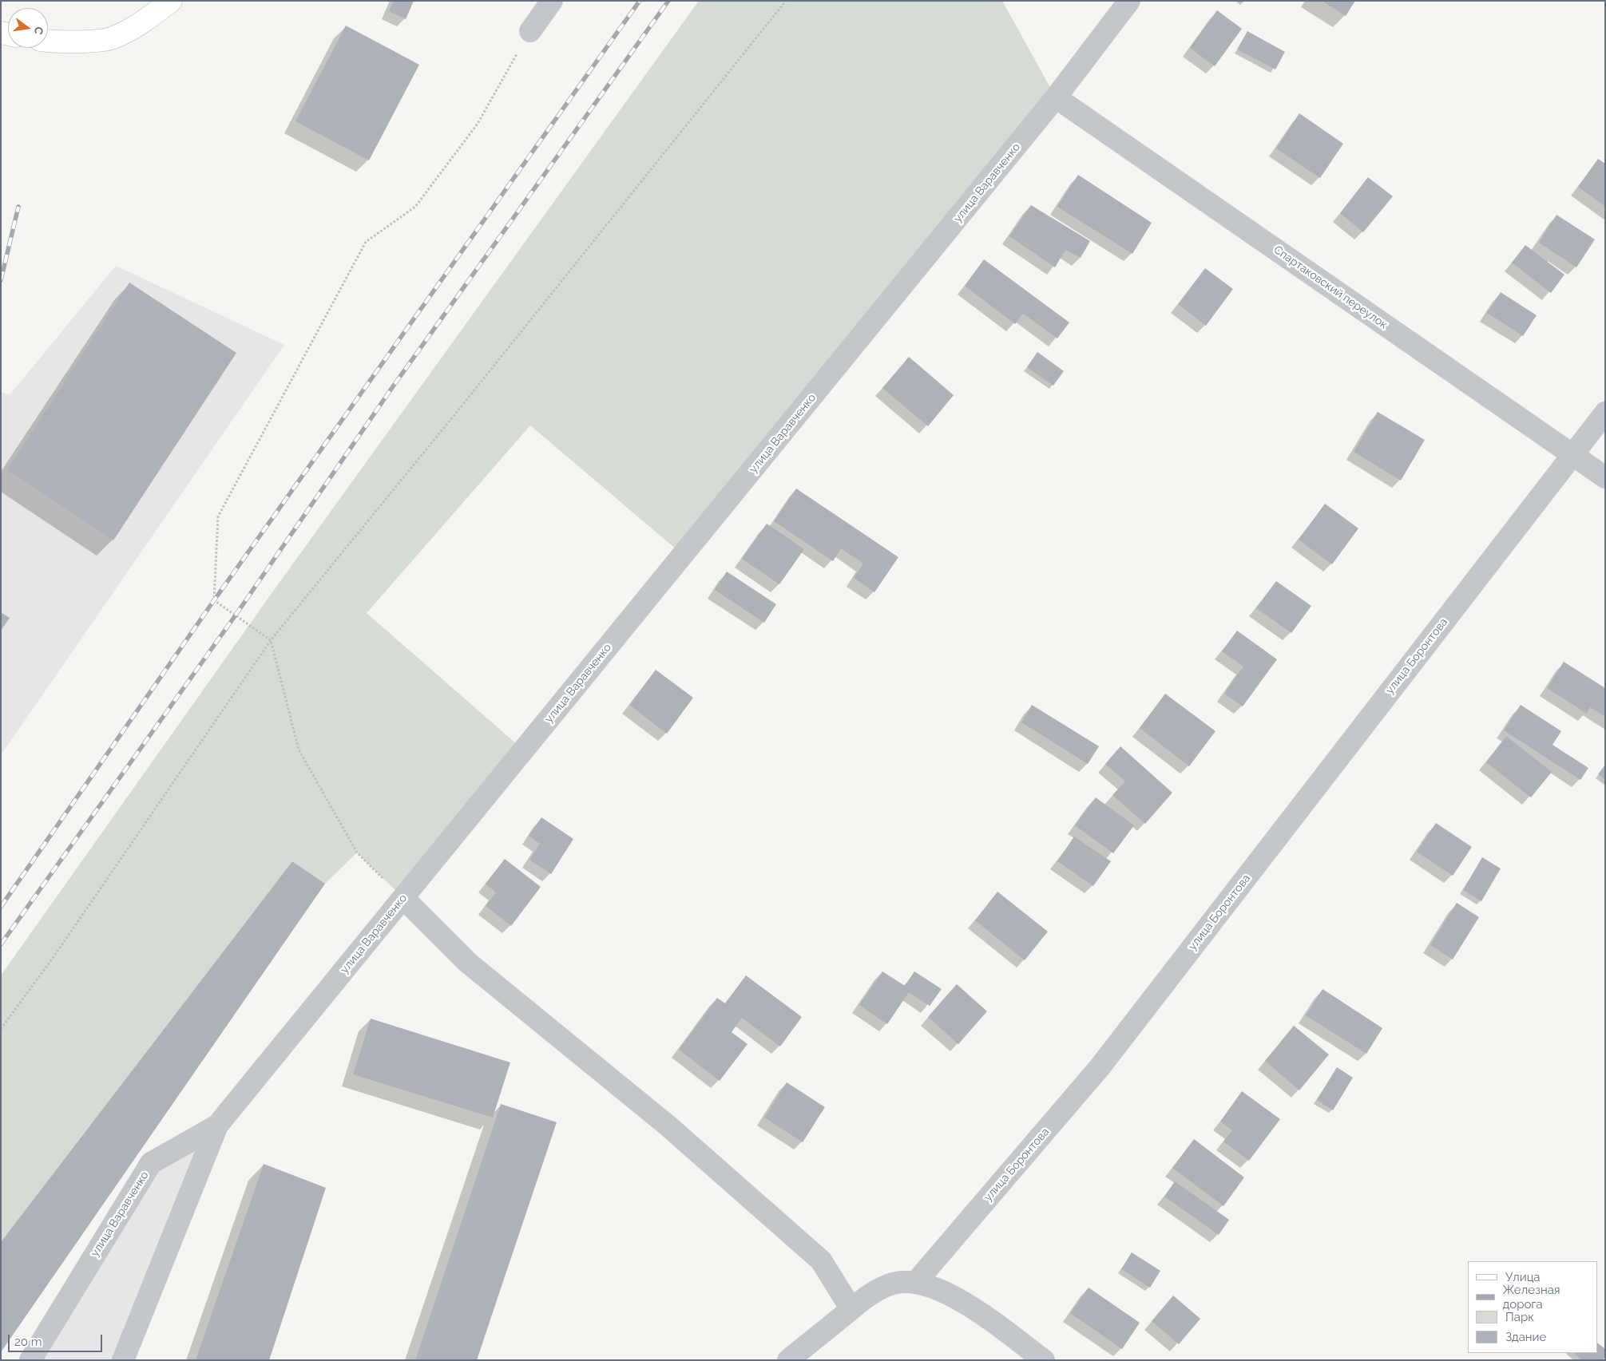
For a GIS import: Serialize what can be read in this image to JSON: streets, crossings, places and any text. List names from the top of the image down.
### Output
{
  "streets": {
    "street": ["улица Варавченко", "Спартаковский переулок", "улица Боронтова"]
  },
  "crossings": [
    ["улица Варавченко", "Спартаковский переулок"],
    ["Спартаковский переулок", "улица Боронтова"]
  ],
  "legend": [
    "Улица",
    "Железная дорога",
    "Парк",
    "Здание"
  ],
  "scale_bar": "20 m",
  "north": "right"
}
